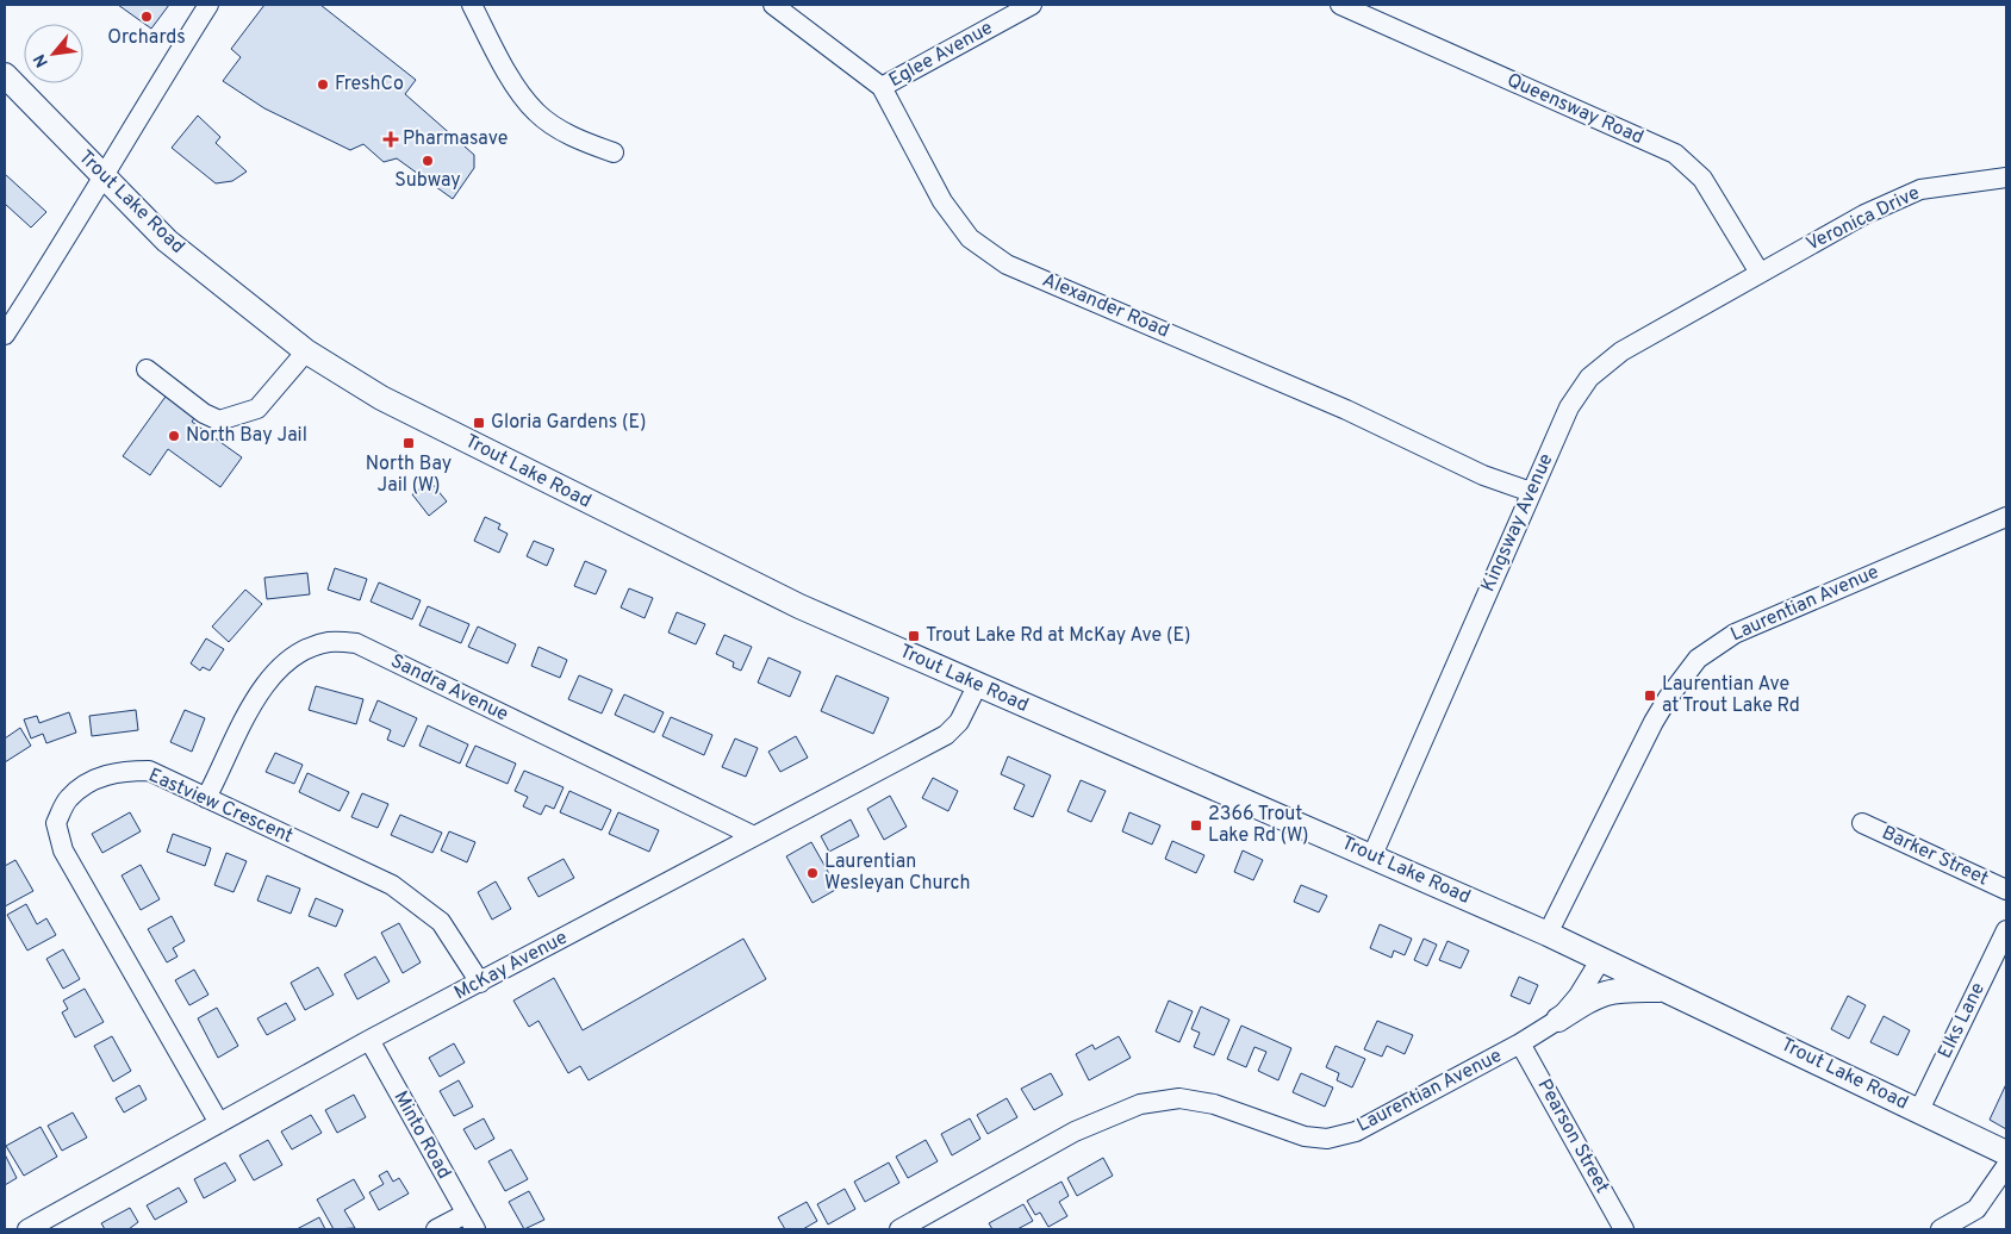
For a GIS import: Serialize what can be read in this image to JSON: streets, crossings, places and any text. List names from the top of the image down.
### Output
{
  "streets": {
    "main road": ["Trout Lake Road"],
    "street": [
      "Eglee Avenue",
      "Queensway Road",
      "Veronica Drive",
      "Alexander Road",
      "Kingsway Avenue",
      "Laurentian Avenue",
      "Sandra Avenue",
      "Eastview Crescent",
      "Barker Street",
      "McKay Avenue",
      "Elks Lane",
      "Minto Road",
      "Pearson Street"
    ]
  },
  "crossings": [
    ["Eglee Avenue", "Alexander Road"],
    ["Queensway Road", "Veronica Drive"],
    ["Queensway Road", "Kingsway Avenue"],
    ["Trout Lake Road", "Kingsway Avenue"],
    ["Trout Lake Road", "Laurentian Avenue"],
    ["Trout Lake Road", "McKay Avenue"],
    ["Trout Lake Road", "Elks Lane"],
    ["Veronica Drive", "Kingsway Avenue"],
    ["Alexander Road", "Kingsway Avenue"],
    ["Laurentian Avenue", "Pearson Street"],
    ["Sandra Avenue", "Eastview Crescent"],
    ["Sandra Avenue", "McKay Avenue"],
    ["Eastview Crescent", "McKay Avenue"],
    ["McKay Avenue", "Minto Road"]
  ],
  "places": {
    "other": [
      "Orchards",
      "FreshCo",
      "Subway",
      "North Bay Jail",
      "Laurentian Wesleyan Church"
    ],
    "health": ["Pharmasave"],
    "transit": [
      "Gloria Gardens (E)",
      "North Bay Jail (W)",
      "Trout Lake Rd at McKay Ave (E)",
      "Laurentian Ave at Trout Lake Rd",
      "2366 Trout Lake Rd (W)"
    ]
  },
  "north": "bottom left"
}
